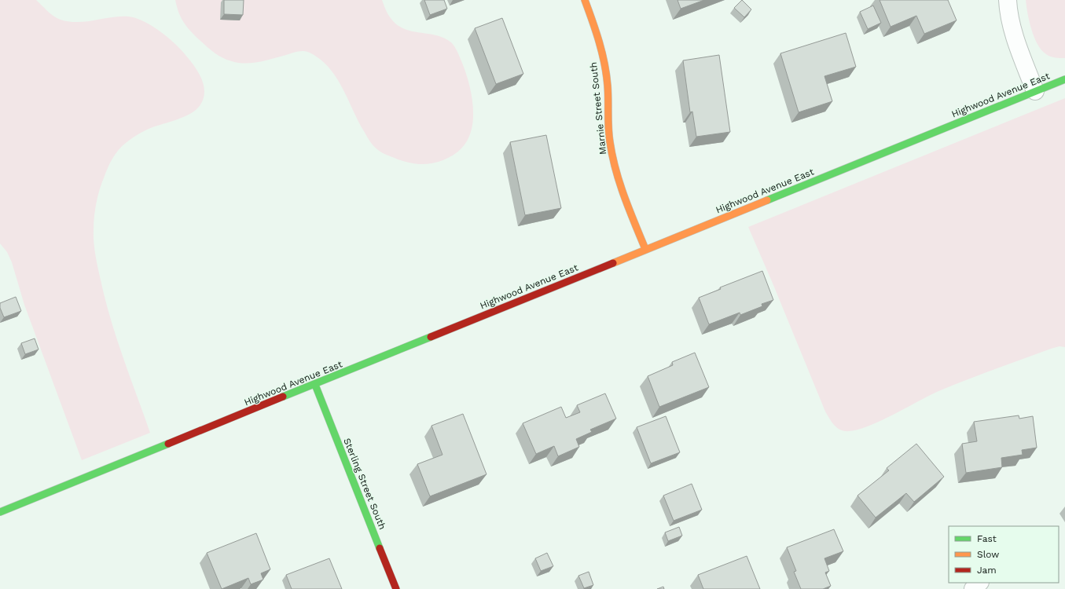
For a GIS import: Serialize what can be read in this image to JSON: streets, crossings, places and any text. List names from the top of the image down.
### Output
{
  "streets": {
    "street": ["Highwood Avenue East", "Marnie Street South", "Sterling Street South"]
  },
  "crossings": [
    ["Highwood Avenue East", "Marnie Street South"],
    ["Highwood Avenue East", "Sterling Street South"]
  ],
  "legend": ["Fast", "Slow", "Jam"]
}
